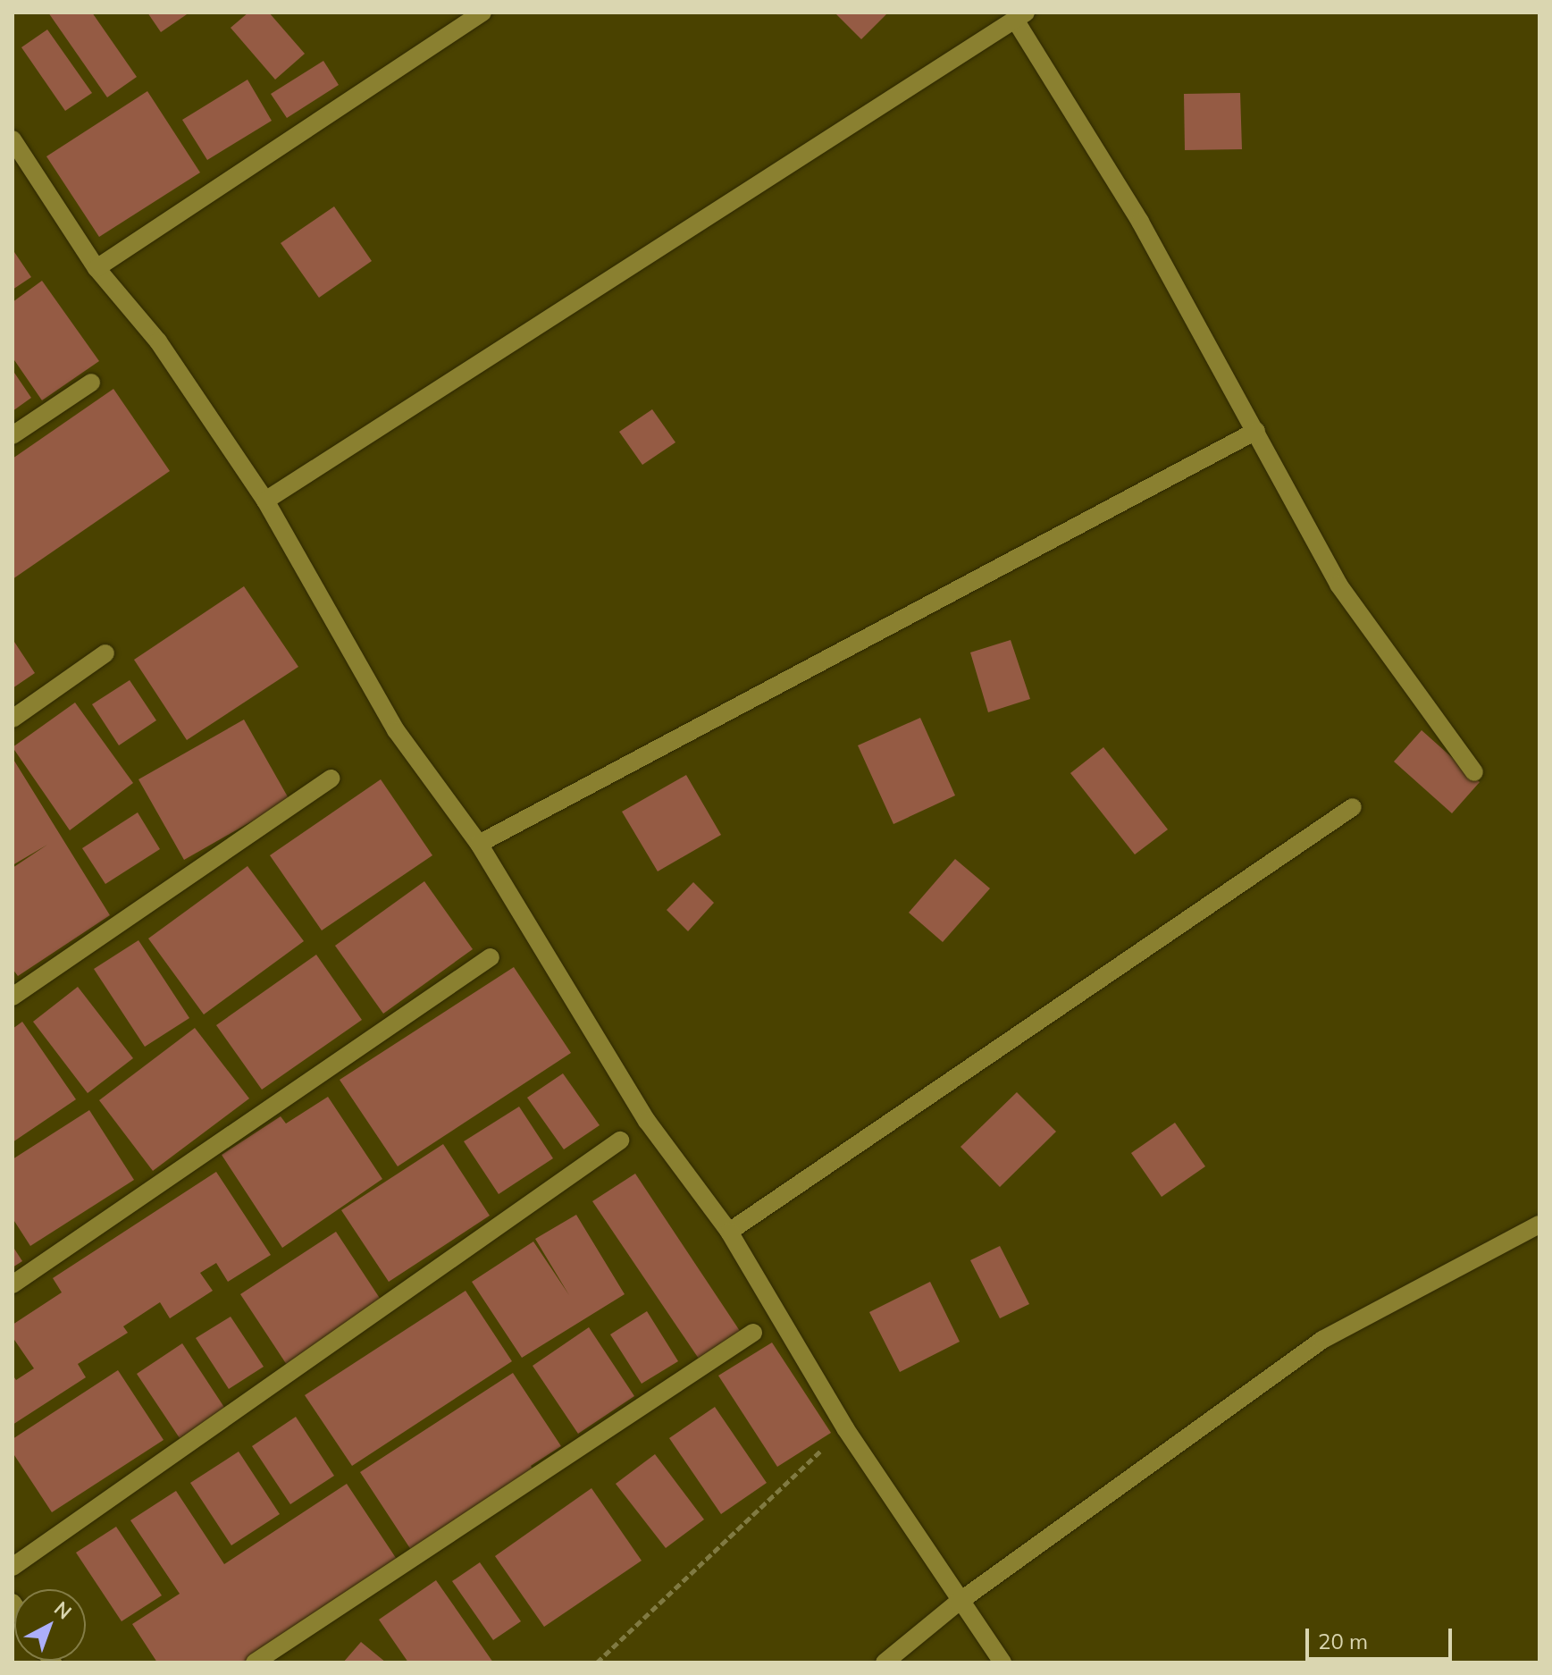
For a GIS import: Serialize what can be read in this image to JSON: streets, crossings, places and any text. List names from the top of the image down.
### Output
{
  "scale_bar": "20 m",
  "north": "top right"
}
